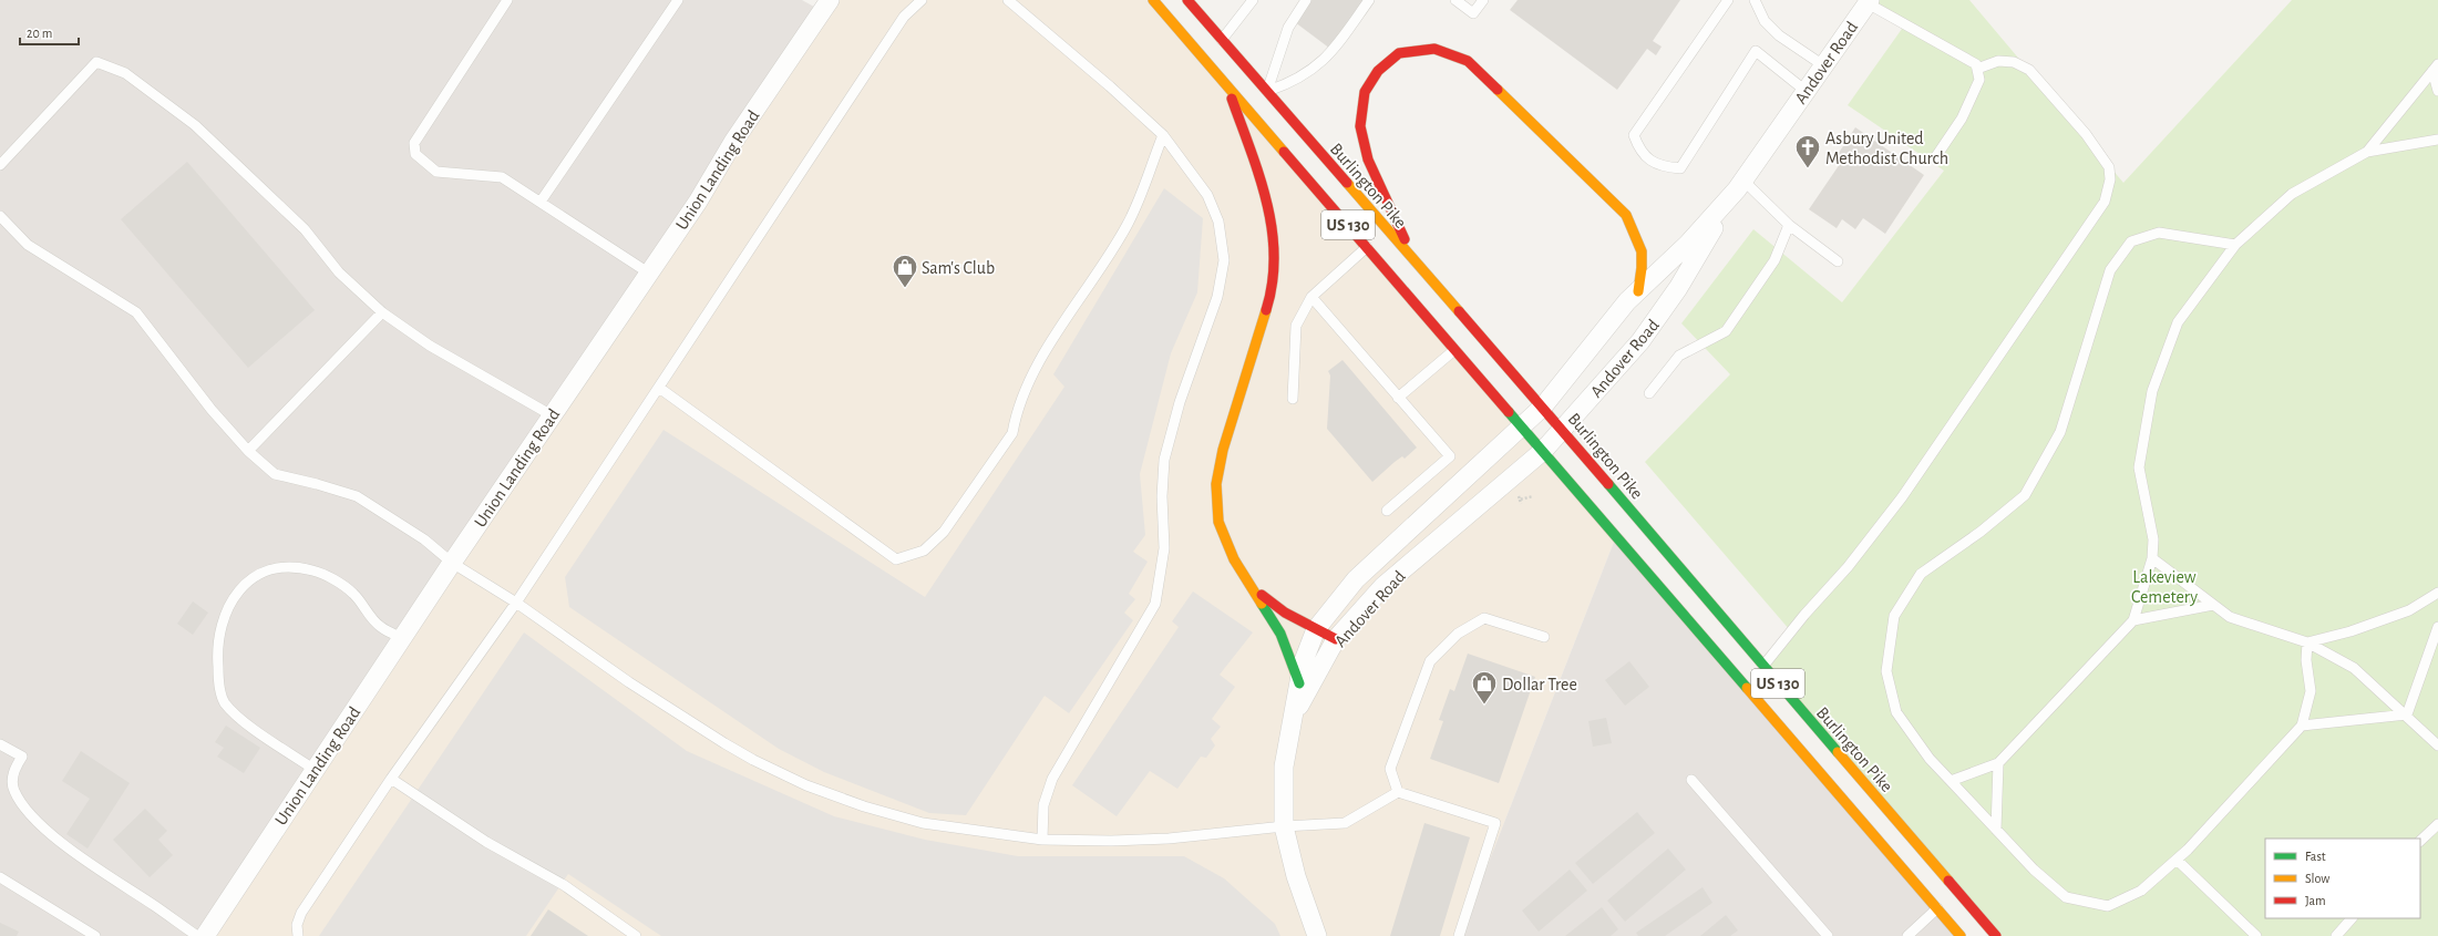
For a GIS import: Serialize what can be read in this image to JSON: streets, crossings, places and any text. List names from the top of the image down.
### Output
{
  "streets": {
    "highway": ["Burlington Pike", "US 130"],
    "street": ["Andover Road", "Union Landing Road"]
  },
  "crossings": [
    ["Andover Road", "Burlington Pike"],
    ["Andover Road", "US 130"]
  ],
  "parks": ["Lakeview Cemetery"],
  "places": {
    "church": ["Asbury United Methodist Church"],
    "shop": ["Sam's Club", "Dollar Tree"]
  },
  "legend": ["Fast", "Slow", "Jam"],
  "scale_bar": "20 m"
}
